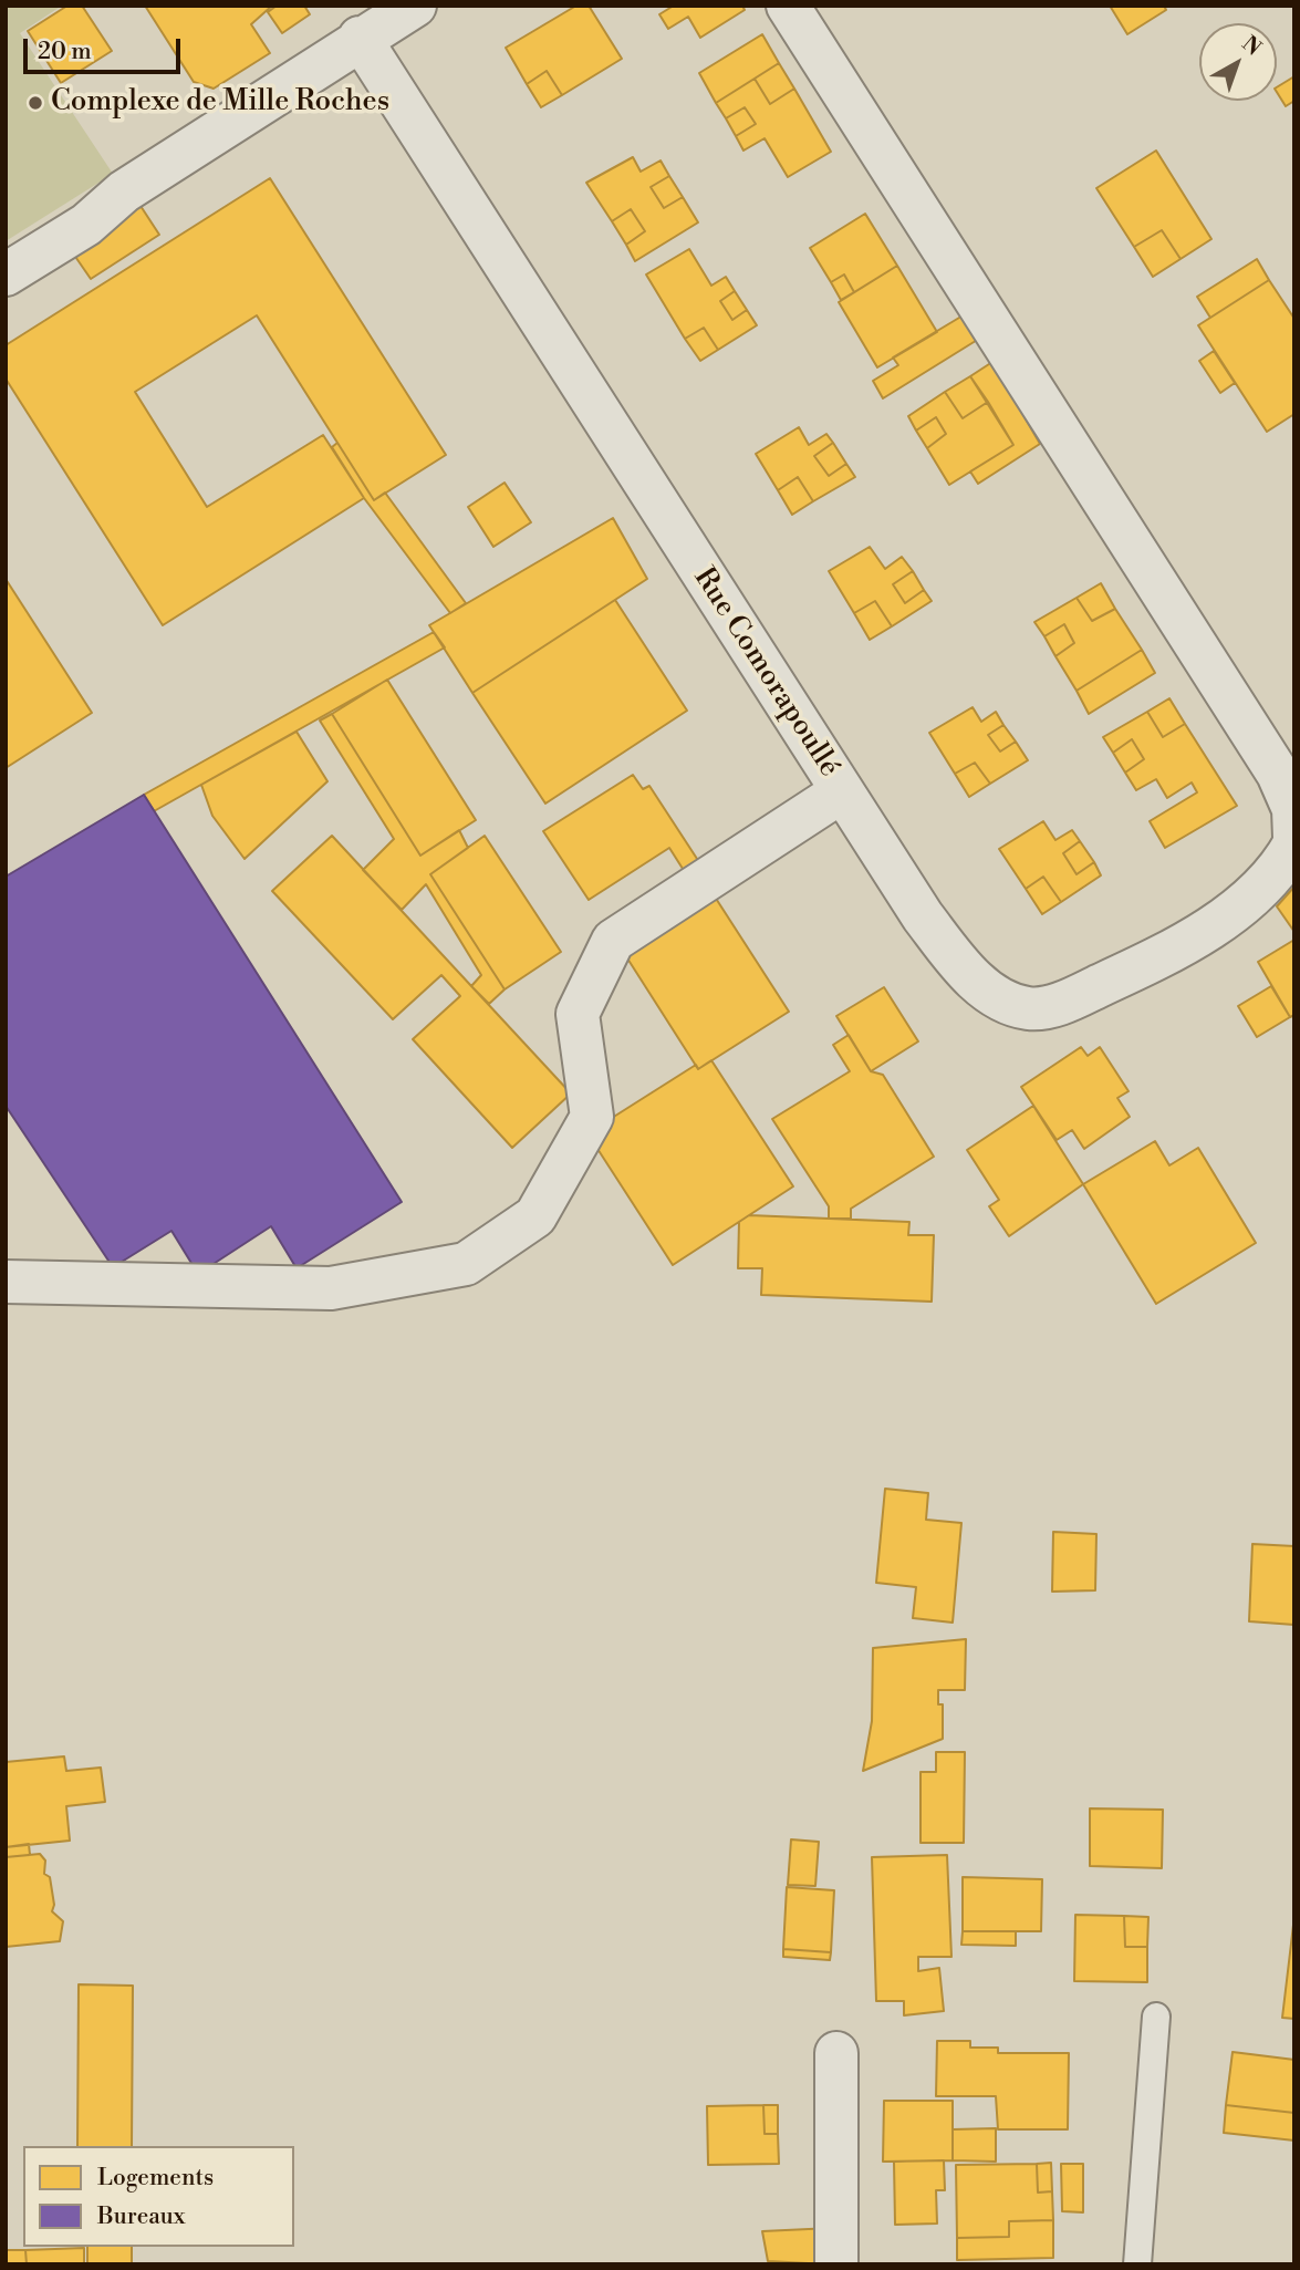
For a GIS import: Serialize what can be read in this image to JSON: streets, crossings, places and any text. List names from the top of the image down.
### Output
{
  "streets": {
    "street": ["Rue Comorapoullé"]
  },
  "places": ["Complexe de Mille Roches"],
  "legend": ["Logements", "Bureaux"],
  "scale_bar": "20 m",
  "north": "top right"
}
